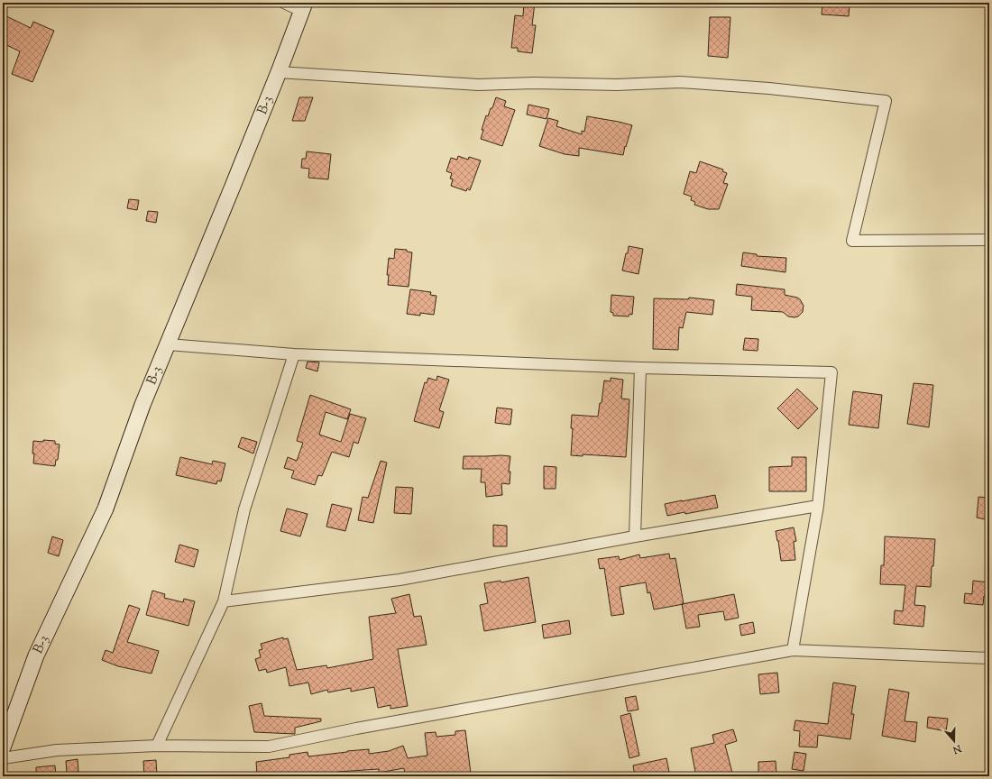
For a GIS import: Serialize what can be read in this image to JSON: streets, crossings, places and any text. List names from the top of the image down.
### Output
{
  "streets": {
    "main road": ["B-3"]
  },
  "north": "bottom"
}
